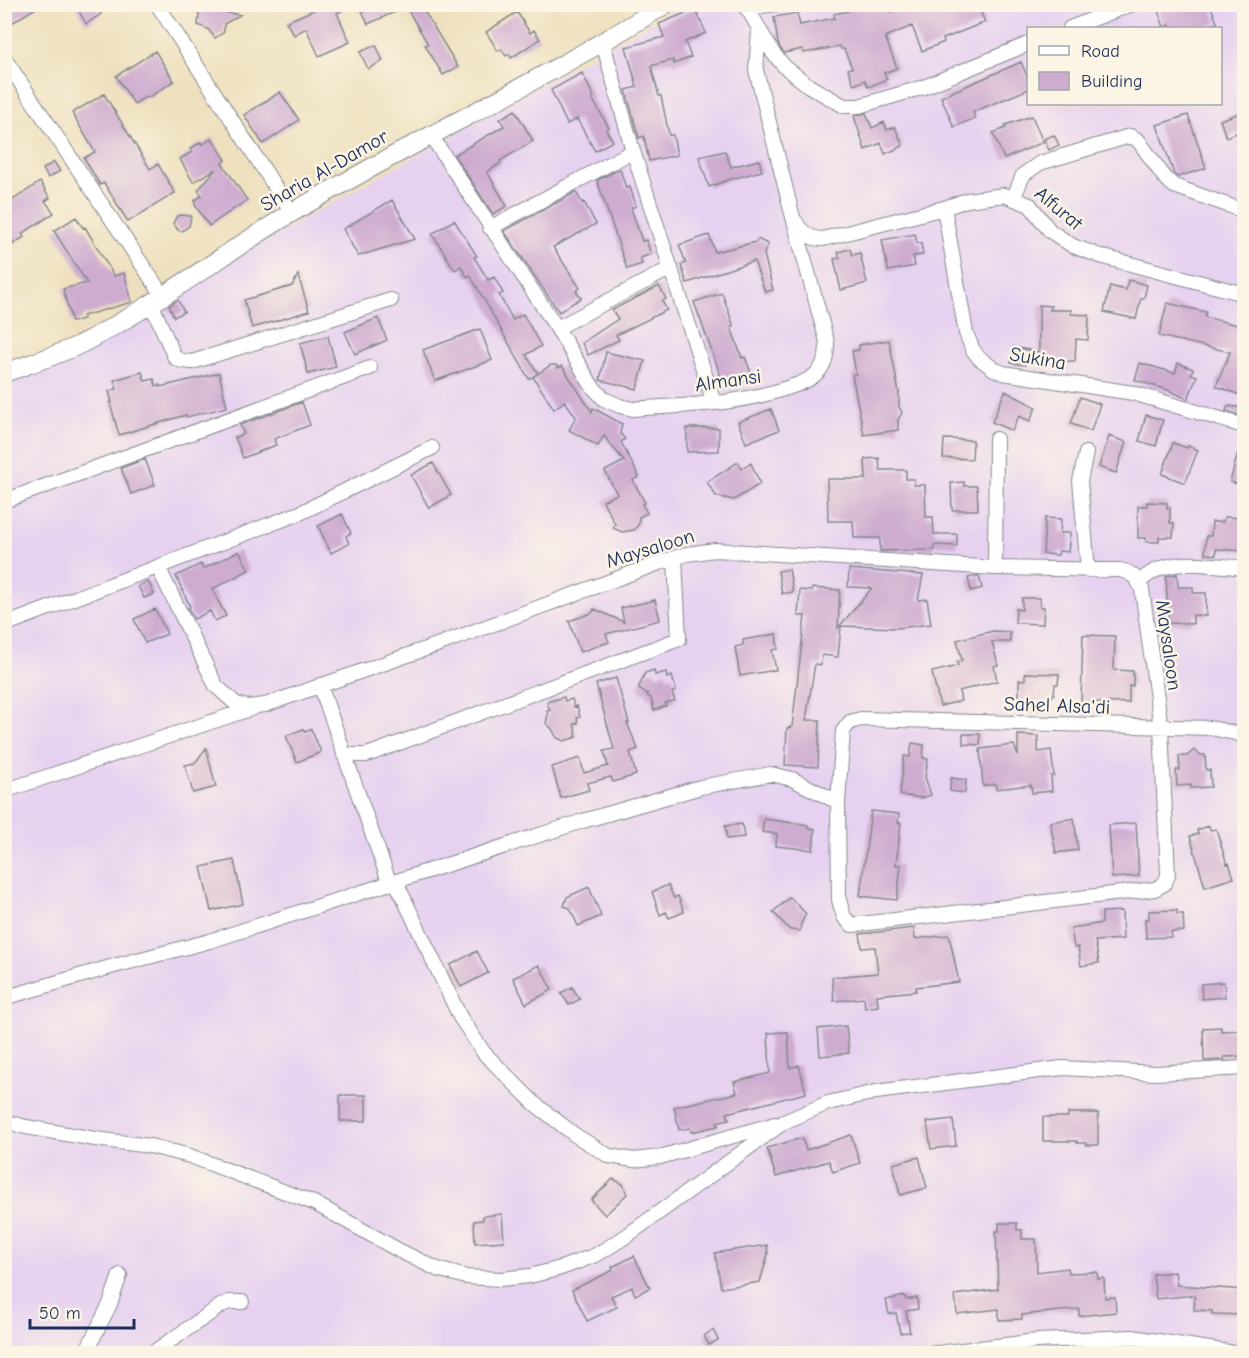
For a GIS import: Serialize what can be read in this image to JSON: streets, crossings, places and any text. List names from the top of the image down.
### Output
{
  "streets": {
    "street": [
      "Sharia Al-Damor",
      "Alfurat",
      "Sukina",
      "Almansi",
      "Maysaloon",
      "Sahel Alsa'di"
    ]
  },
  "crossings": [
    ["Sharia Al-Damor", "Almansi"],
    ["Alfurat", "Sukina"],
    ["Alfurat", "Almansi"],
    ["Maysaloon", "Sahel Alsa'di"]
  ],
  "legend": ["Road", "Building"],
  "scale_bar": "50 m"
}
